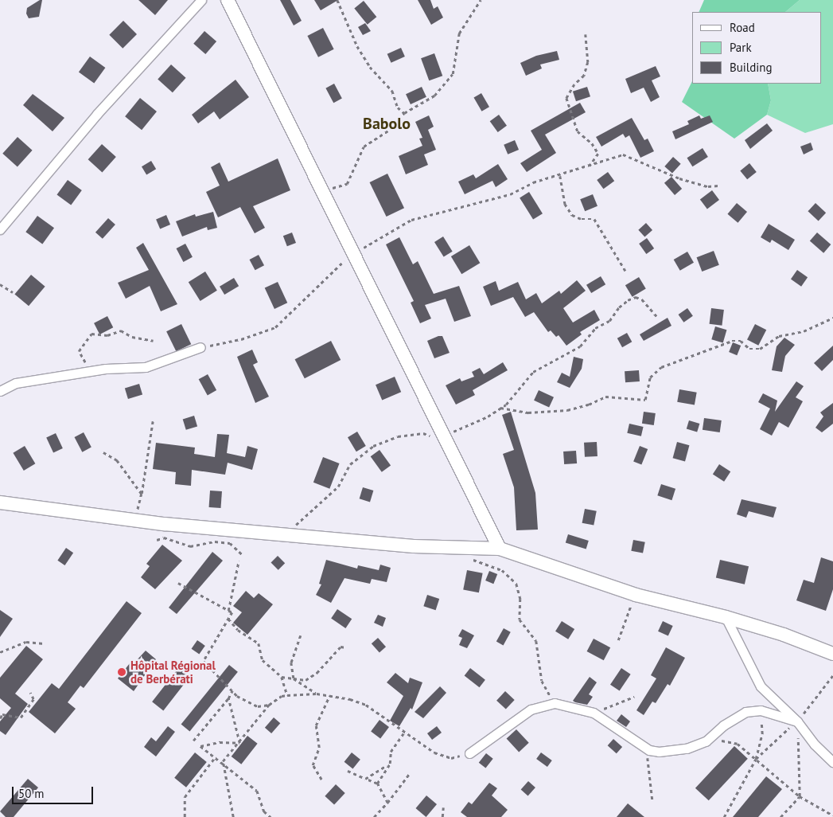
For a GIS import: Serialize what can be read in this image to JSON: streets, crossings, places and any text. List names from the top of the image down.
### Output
{
  "districts": ["Babolo"],
  "places": ["Hôpital Régional de Berbérati"],
  "legend": ["Road", "Park", "Building"],
  "scale_bar": "50 m"
}
